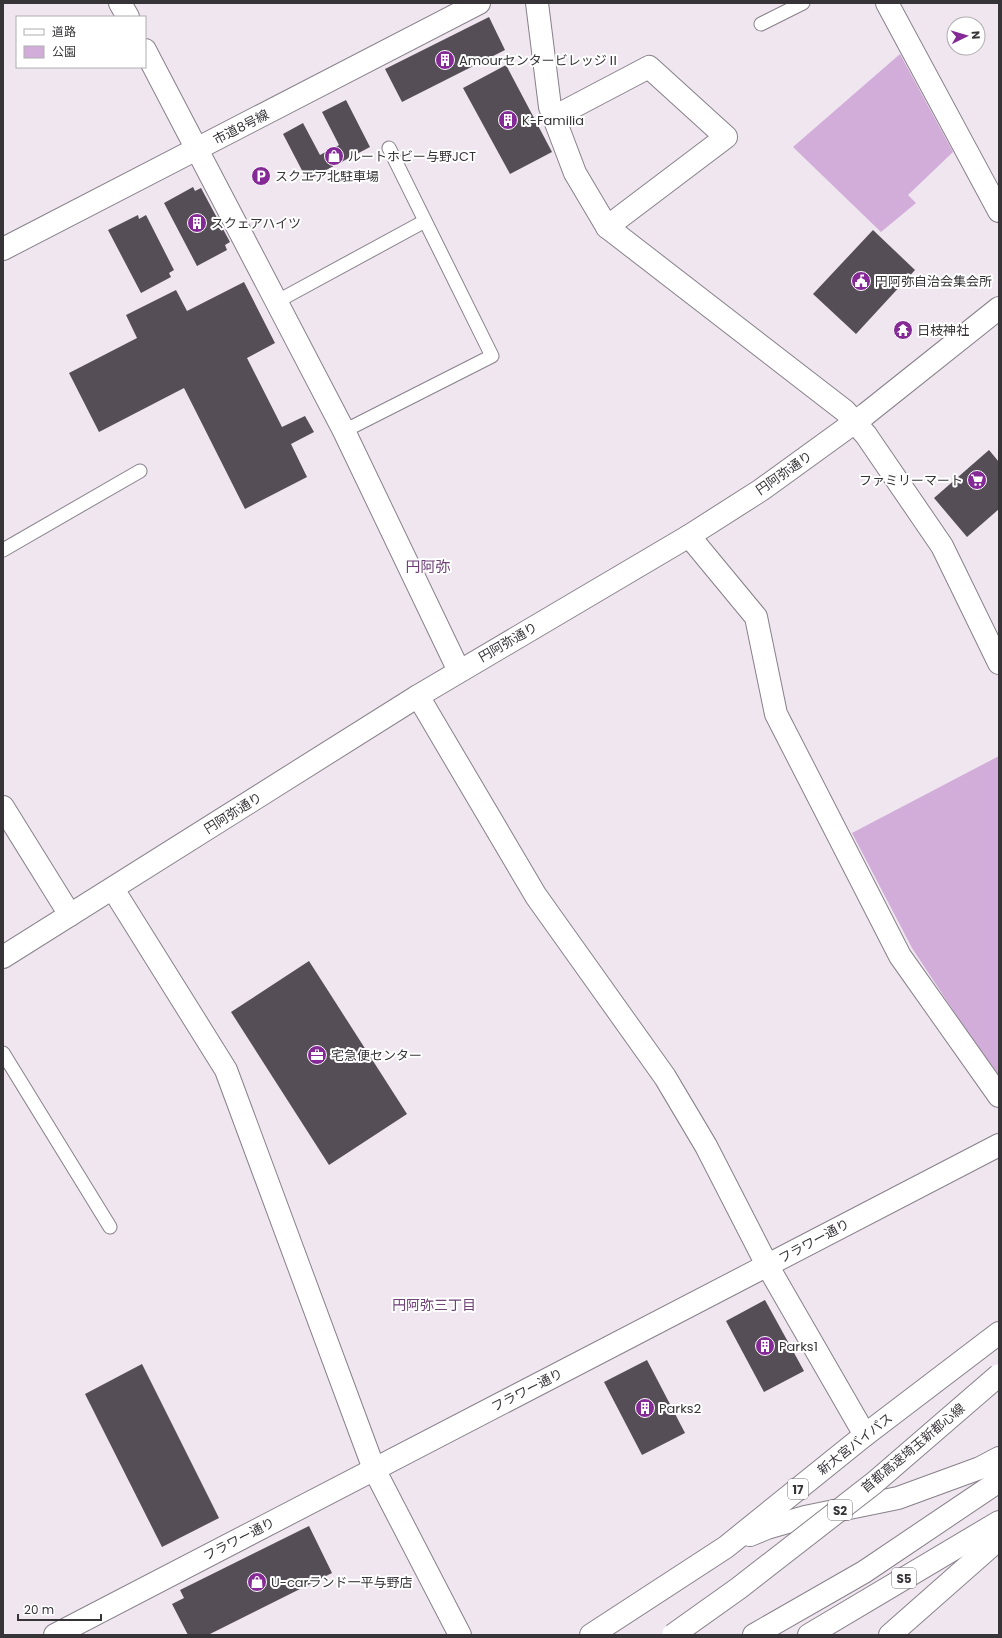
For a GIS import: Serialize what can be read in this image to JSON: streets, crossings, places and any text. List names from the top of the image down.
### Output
{
  "streets": {
    "main road": [
      "市道8号線",
      "円阿弥通り",
      "フラワー通り",
      "新大宮バイパス",
      "首都高速埼玉新都心線",
      "17",
      "S2",
      "S5"
    ]
  },
  "crossings": [
    ["新大宮バイパス", "17"]
  ],
  "districts": ["円阿弥", "円阿弥三丁目"],
  "places": {
    "building": [
      "AmourセンタービレッジⅡ",
      "K-Familia",
      "スクェアハイツ",
      "Parks1",
      "Parks2"
    ],
    "shop": ["ルートホビー与野JCT", "U-carランド一平与野店"],
    "parking": ["スクエア北駐車場"],
    "public building": ["円阿弥自治会集会所"],
    "temple": ["日枝神社"],
    "supermarket": ["ファミリーマート"],
    "office": ["宅急便センター"]
  },
  "legend": ["道路", "公園"],
  "scale_bar": "20 m",
  "north": "right"
}
